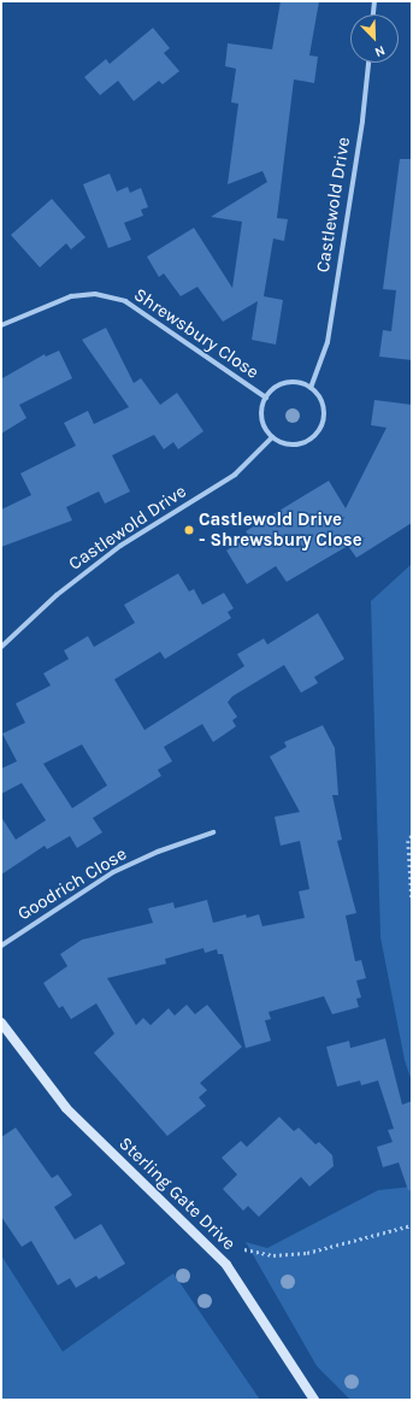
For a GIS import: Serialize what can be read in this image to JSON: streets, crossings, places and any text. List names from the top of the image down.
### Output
{
  "streets": {
    "street": [
      "Castlewold Drive",
      "Shrewsbury Close",
      "Goodrich Close",
      "Sterling Gate Drive"
    ]
  },
  "crossings": [
    ["Castlewold Drive", "Shrewsbury Close"]
  ],
  "places": ["Castlewold Drive - Shrewsbury Close"],
  "north": "bottom right"
}
